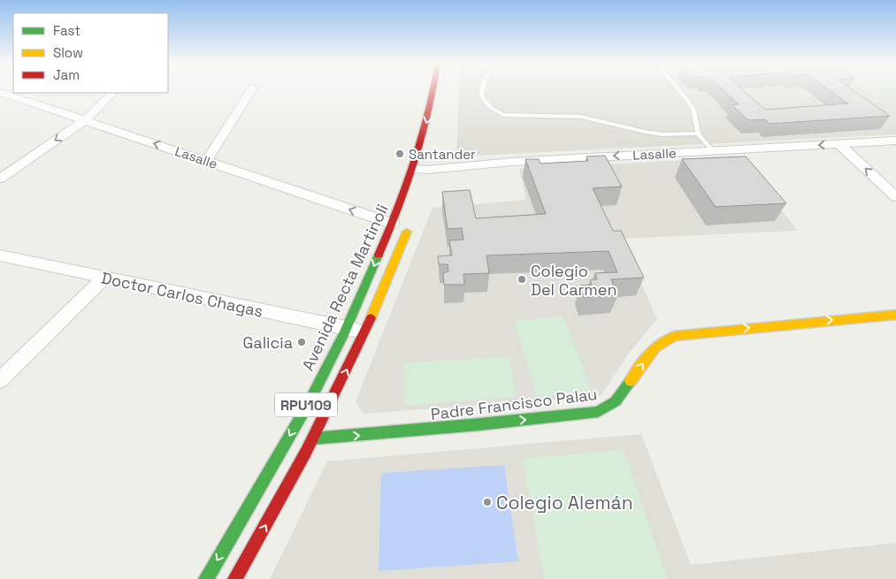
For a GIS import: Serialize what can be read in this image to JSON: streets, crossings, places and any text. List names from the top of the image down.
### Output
{
  "streets": {
    "main road": ["Avenida Recta Martinoli", "Padre Francisco Palau", "RPU109"],
    "street": ["Lasalle", "Doctor Carlos Chagas"]
  },
  "crossings": [
    ["Lasalle", "Avenida Recta Martinoli"],
    ["Avenida Recta Martinoli", "Doctor Carlos Chagas"],
    ["Avenida Recta Martinoli", "Padre Francisco Palau"]
  ],
  "one_way": ["Lasalle", "Padre Francisco Palau"],
  "places": [
    "Santander",
    "Colegio Del Carmen",
    "Galicia",
    "Colegio Alemán"
  ],
  "legend": ["Fast", "Slow", "Jam"]
}
